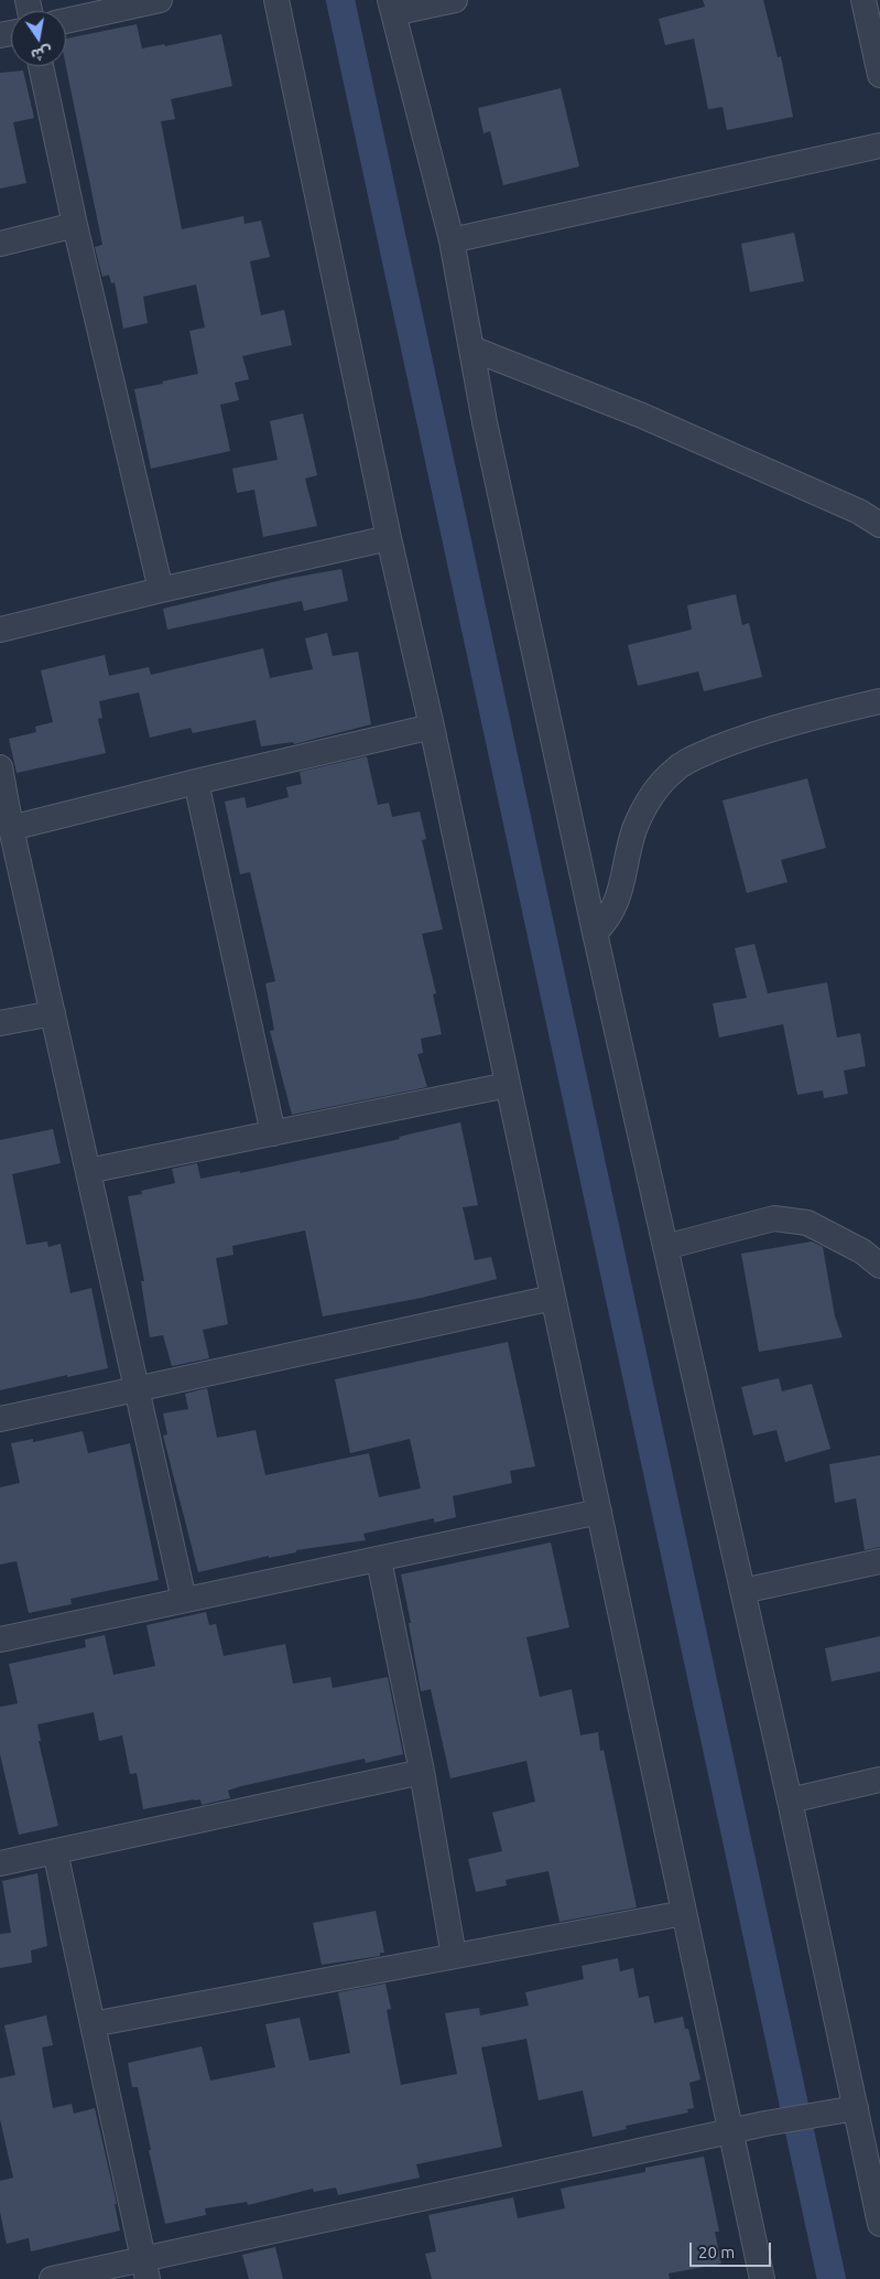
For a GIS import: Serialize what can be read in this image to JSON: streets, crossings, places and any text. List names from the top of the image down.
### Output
{
  "scale_bar": "20 m",
  "north": "bottom"
}
